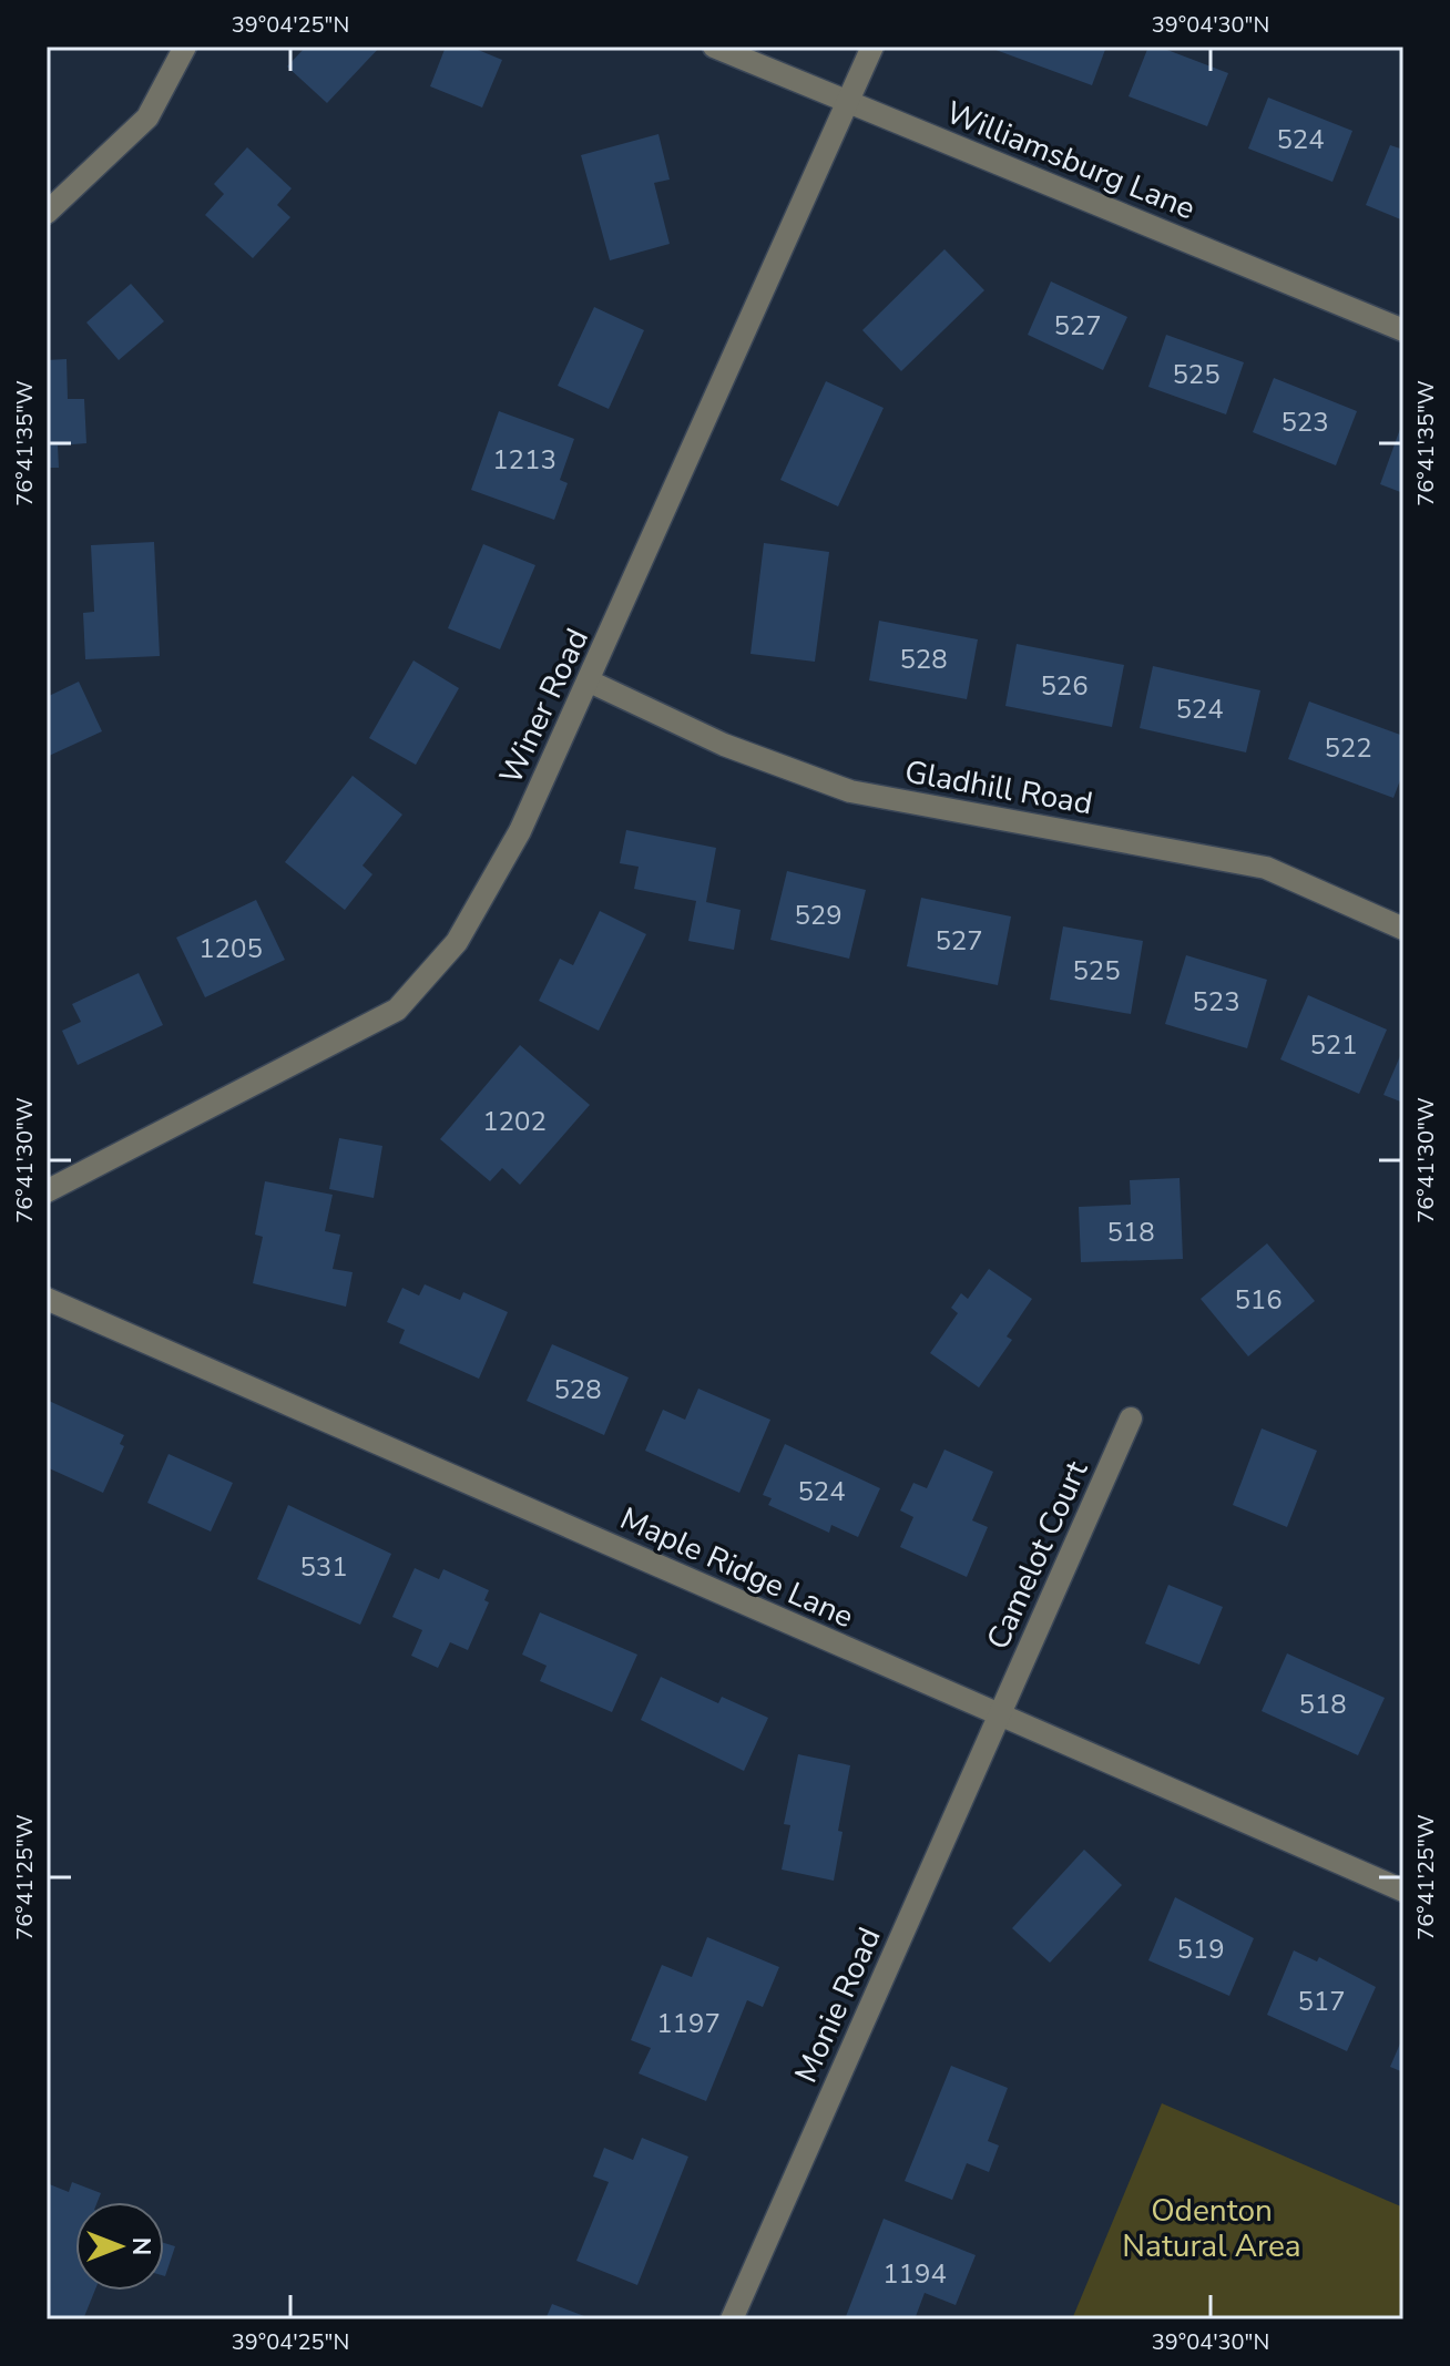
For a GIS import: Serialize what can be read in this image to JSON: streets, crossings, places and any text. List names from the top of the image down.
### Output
{
  "streets": {
    "street": [
      "Williamsburg Lane",
      "Winer Road",
      "Gladhill Road",
      "Camelot Court",
      "Maple Ridge Lane",
      "Monie Road"
    ]
  },
  "crossings": [
    ["Williamsburg Lane", "Winer Road"],
    ["Winer Road", "Gladhill Road"],
    ["Camelot Court", "Maple Ridge Lane"],
    ["Camelot Court", "Monie Road"],
    ["Maple Ridge Lane", "Monie Road"]
  ],
  "parks": ["Odenton Natural Area"],
  "house_numbers": [
    "524",
    "527",
    "525",
    "523",
    "1213",
    "528",
    "526",
    "524",
    "522",
    "529",
    "527",
    "1205",
    "525",
    "523",
    "521",
    "1202",
    "518",
    "516",
    "528",
    "524",
    "531",
    "518",
    "519",
    "517",
    "1197",
    "1194"
  ],
  "north": "right",
  "coordinates": [
    "39°04'25\"N",
    "39°04'30\"N",
    "76°41'35\"W",
    "76°41'30\"W",
    "76°41'25\"W"
  ]
}
